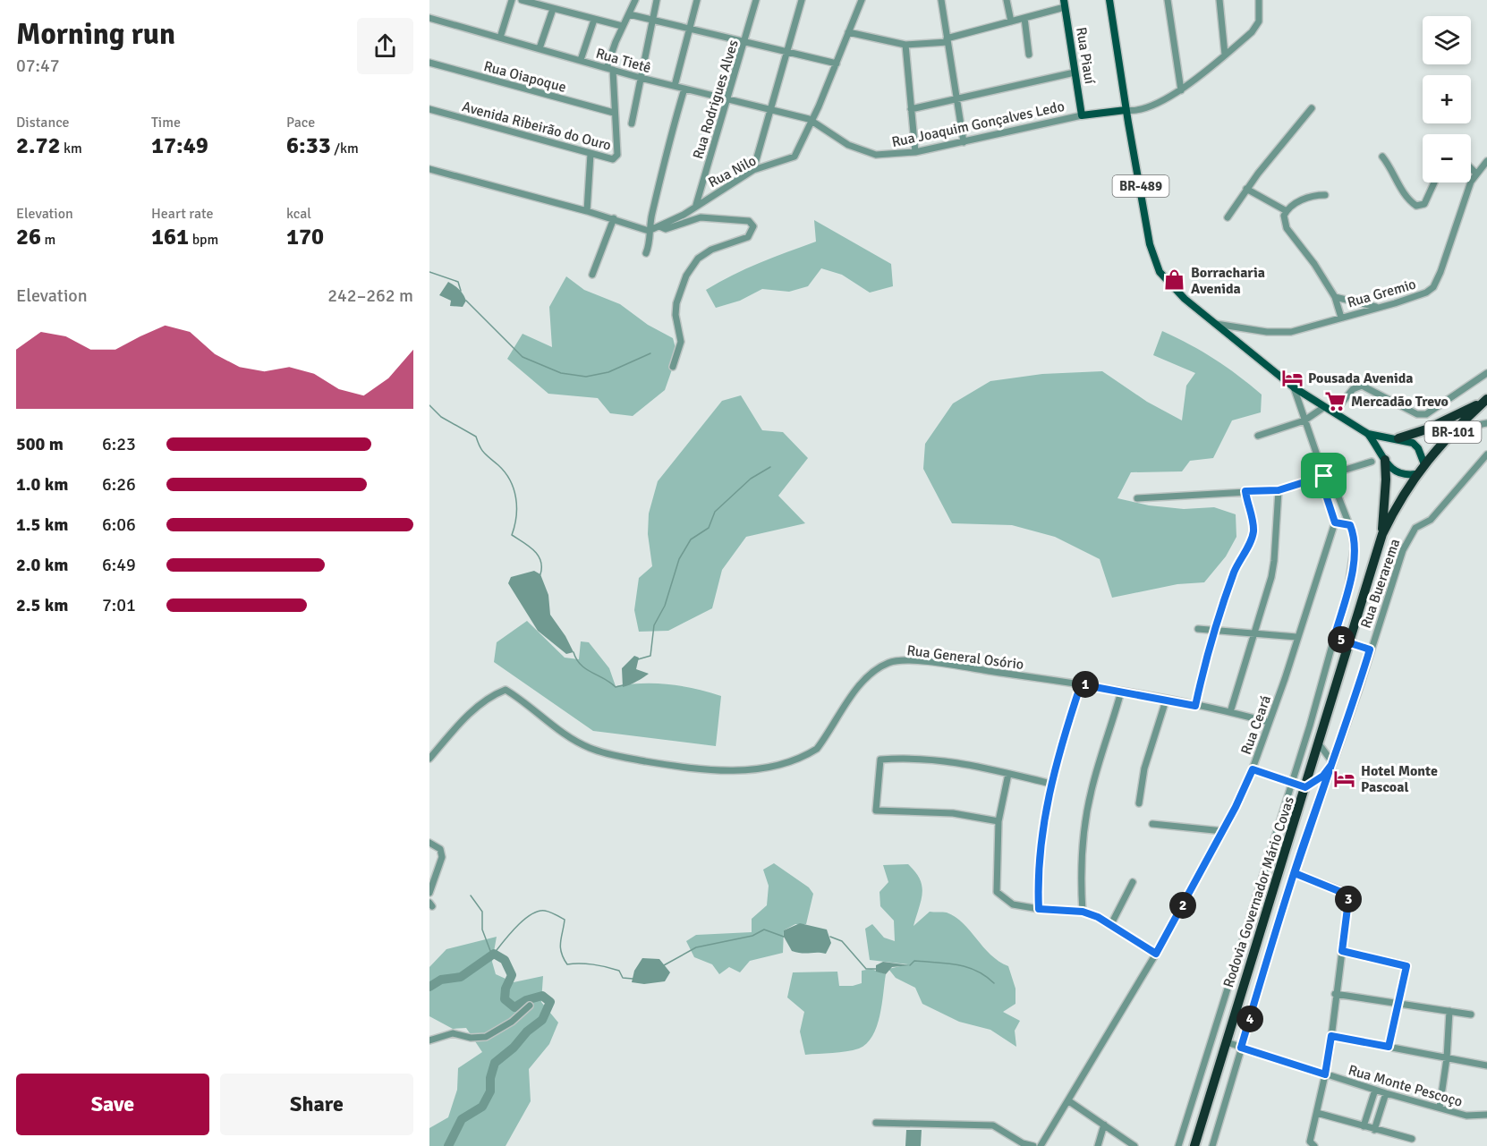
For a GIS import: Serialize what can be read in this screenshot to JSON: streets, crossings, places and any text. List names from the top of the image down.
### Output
{
  "streets": {
    "highway": ["BR-489", "BR-101", "Rodovia Governador Mário Covas"],
    "main road": ["Rua Piauí", "Rua Joaquim Gonçalves Ledo"],
    "street": [
      "Rua Tietê",
      "Rua Oiapoque",
      "Rua Rodrigues Alves",
      "Avenida Ribeirão do Ouro",
      "Rua Nilo",
      "Rua Gremio",
      "Rua Buerarema",
      "Rua General Osório",
      "Rua Ceará",
      "Rua Monte Pescoço"
    ]
  },
  "crossings": [
    ["Rua Piauí", "Rua Joaquim Gonçalves Ledo"],
    ["Rua Tietê", "Rua Rodrigues Alves"],
    ["Rua Tietê", "Rua Joaquim Gonçalves Ledo"],
    ["Rua Tietê", "Avenida Ribeirão do Ouro"],
    ["Rua Tietê", "Rua Nilo"],
    ["Rua Oiapoque", "Avenida Ribeirão do Ouro"],
    ["Rua Rodrigues Alves", "Rua Nilo"],
    ["Rua Joaquim Gonçalves Ledo", "Rua Nilo"],
    ["Rua Joaquim Gonçalves Ledo", "BR-489"],
    ["BR-489", "Rua Gremio"],
    ["BR-489", "Rodovia Governador Mário Covas"],
    ["Rua Buerarema", "Rua Monte Pescoço"],
    ["Rua General Osório", "Rua Ceará"],
    ["Rodovia Governador Mário Covas", "Rua Monte Pescoço"]
  ],
  "places": {
    "shop": ["Borracharia Avenida"],
    "hotel": ["Pousada Avenida", "Hotel Monte Pascoal"],
    "supermarket": ["Mercadão Trevo"]
  },
  "page": {
    "heading": ["Morning run", "07:47"],
    "map_buttons": ["+", "−"],
    "stats": [
      ["Distance", "2.72 km"],
      ["Time", "17:49"],
      ["Pace", "6:33 /km"],
      ["Elevation", "26 m"],
      ["Heart rate", "161 bpm"],
      ["kcal", "170"]
    ],
    "chart": ["Elevation", "242–262 m"],
    "list": [
      {
        "name": "500 m",
        "note": "6:23"
      },
      {
        "name": "1.0 km",
        "note": "6:26"
      },
      {
        "name": "1.5 km",
        "note": "6:06"
      },
      {
        "name": "2.0 km",
        "note": "6:49"
      },
      {
        "name": "2.5 km",
        "note": "7:01"
      }
    ],
    "pins": [
      "5",
      "1",
      "3",
      "2",
      "4"
    ],
    "buttons": ["Save", "Share"]
  }
}
